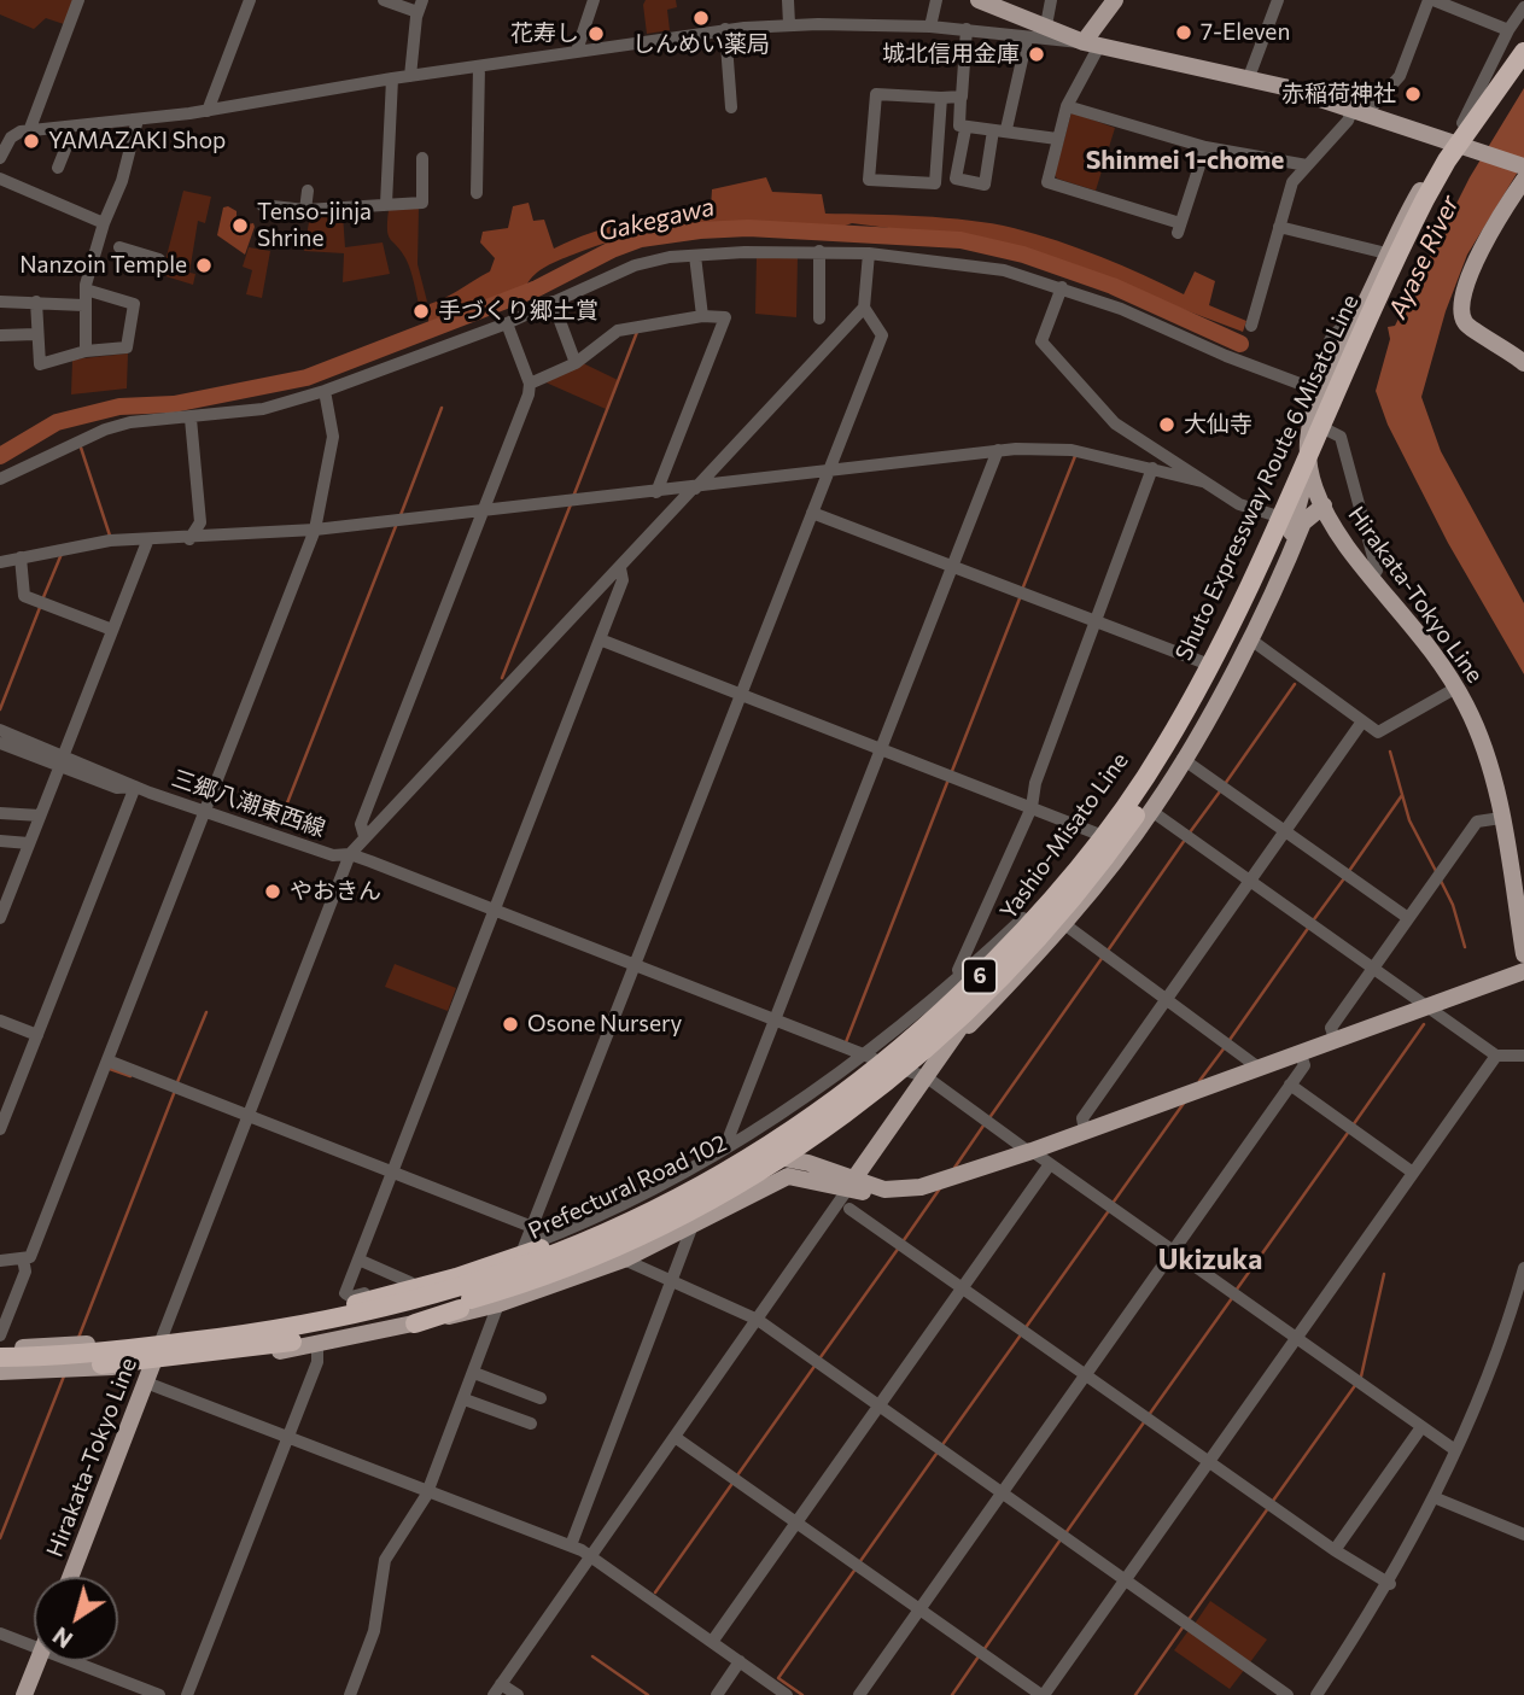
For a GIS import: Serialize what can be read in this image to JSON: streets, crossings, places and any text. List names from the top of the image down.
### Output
{
  "streets": {
    "highway": ["Shuto Expressway Route 6 Misato Line", "6"],
    "main road": ["Hirakata-Tokyo Line", "Yashio-Misato Line", "Prefectural Road 102"],
    "street": ["三郷八潮東西線"]
  },
  "crossings": [
    ["Shuto Expressway Route 6 Misato Line", "Yashio-Misato Line"],
    ["Hirakata-Tokyo Line", "Yashio-Misato Line"],
    ["Hirakata-Tokyo Line", "Prefectural Road 102"],
    ["三郷八潮東西線", "Prefectural Road 102"]
  ],
  "districts": ["Shinmei 1-chome", "Ukizuka"],
  "water": ["Gakegawa", "Ayase River"],
  "places": [
    "しんめい薬局",
    "7-Eleven",
    "花寿し",
    "城北信用金庫",
    "赤稲荷神社",
    "YAMAZAKI Shop",
    "Tenso-jinja Shrine",
    "Nanzoin Temple",
    "手づくり郷土賞",
    "大仙寺",
    "やおきん",
    "Osone Nursery"
  ],
  "north": "bottom left"
}
